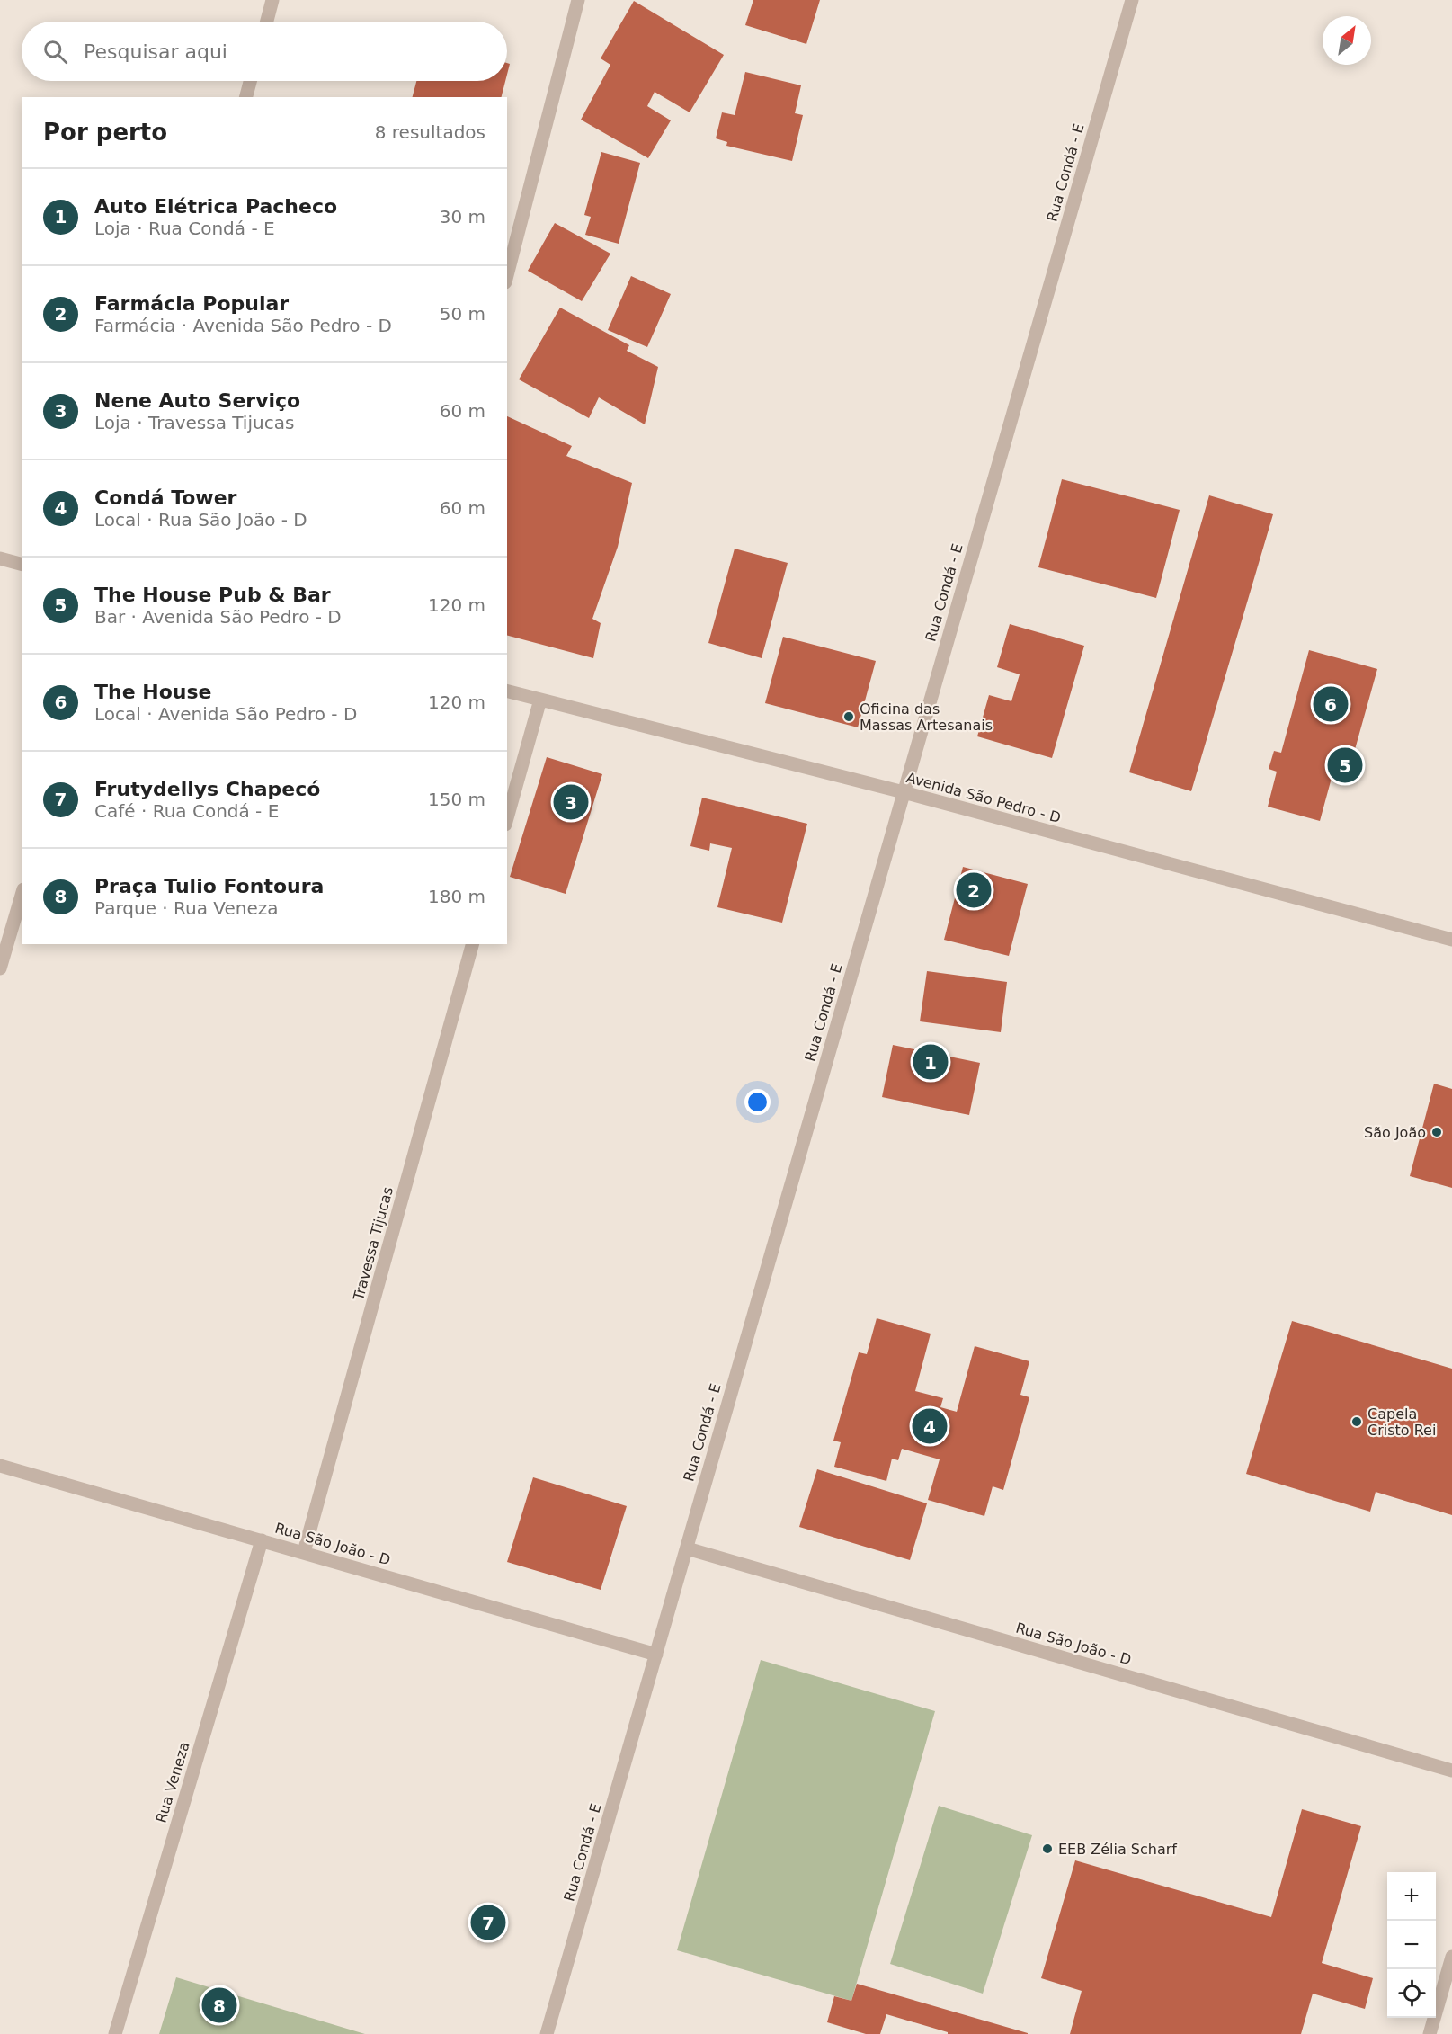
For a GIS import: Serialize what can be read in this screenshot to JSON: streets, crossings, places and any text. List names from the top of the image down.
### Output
{
  "streets": {
    "street": [
      "Rua Condá - E",
      "Avenida São Pedro - D",
      "Travessa Tijucas",
      "Rua São João - D",
      "Rua Veneza"
    ]
  },
  "crossings": [
    ["Rua Condá - E", "Avenida São Pedro - D"],
    ["Rua Condá - E", "Rua São João - D"],
    ["Travessa Tijucas", "Rua São João - D"],
    ["Rua São João - D", "Rua Veneza"]
  ],
  "places": [
    "Oficina das Massas Artesanais",
    "São João",
    "Capela Cristo Rei",
    "EEB Zélia Scharf"
  ],
  "north": "top right",
  "page": {
    "search": "Pesquisar aqui",
    "heading": ["Por perto", "8 resultados"],
    "list": [
      {
        "mark": "1",
        "name": "Auto Elétrica Pacheco",
        "note": "Loja · Rua Condá - E",
        "value": "30 m"
      },
      {
        "mark": "2",
        "name": "Farmácia Popular",
        "note": "Farmácia · Avenida São Pedro - D",
        "value": "50 m"
      },
      {
        "mark": "3",
        "name": "Nene Auto Serviço",
        "note": "Loja · Travessa Tijucas",
        "value": "60 m"
      },
      {
        "mark": "4",
        "name": "Condá Tower",
        "note": "Local · Rua São João - D",
        "value": "60 m"
      },
      {
        "mark": "5",
        "name": "The House Pub & Bar",
        "note": "Bar · Avenida São Pedro - D",
        "value": "120 m"
      },
      {
        "mark": "6",
        "name": "The House",
        "note": "Local · Avenida São Pedro - D",
        "value": "120 m"
      },
      {
        "mark": "7",
        "name": "Frutydellys Chapecó",
        "note": "Café · Rua Condá - E",
        "value": "150 m"
      },
      {
        "mark": "8",
        "name": "Praça Tulio Fontoura",
        "note": "Parque · Rua Veneza",
        "value": "180 m"
      }
    ],
    "pins": [
      "6",
      "5",
      "3",
      "2",
      "1",
      "4",
      "7",
      "8"
    ],
    "map_buttons": ["+", "−"]
  }
}
